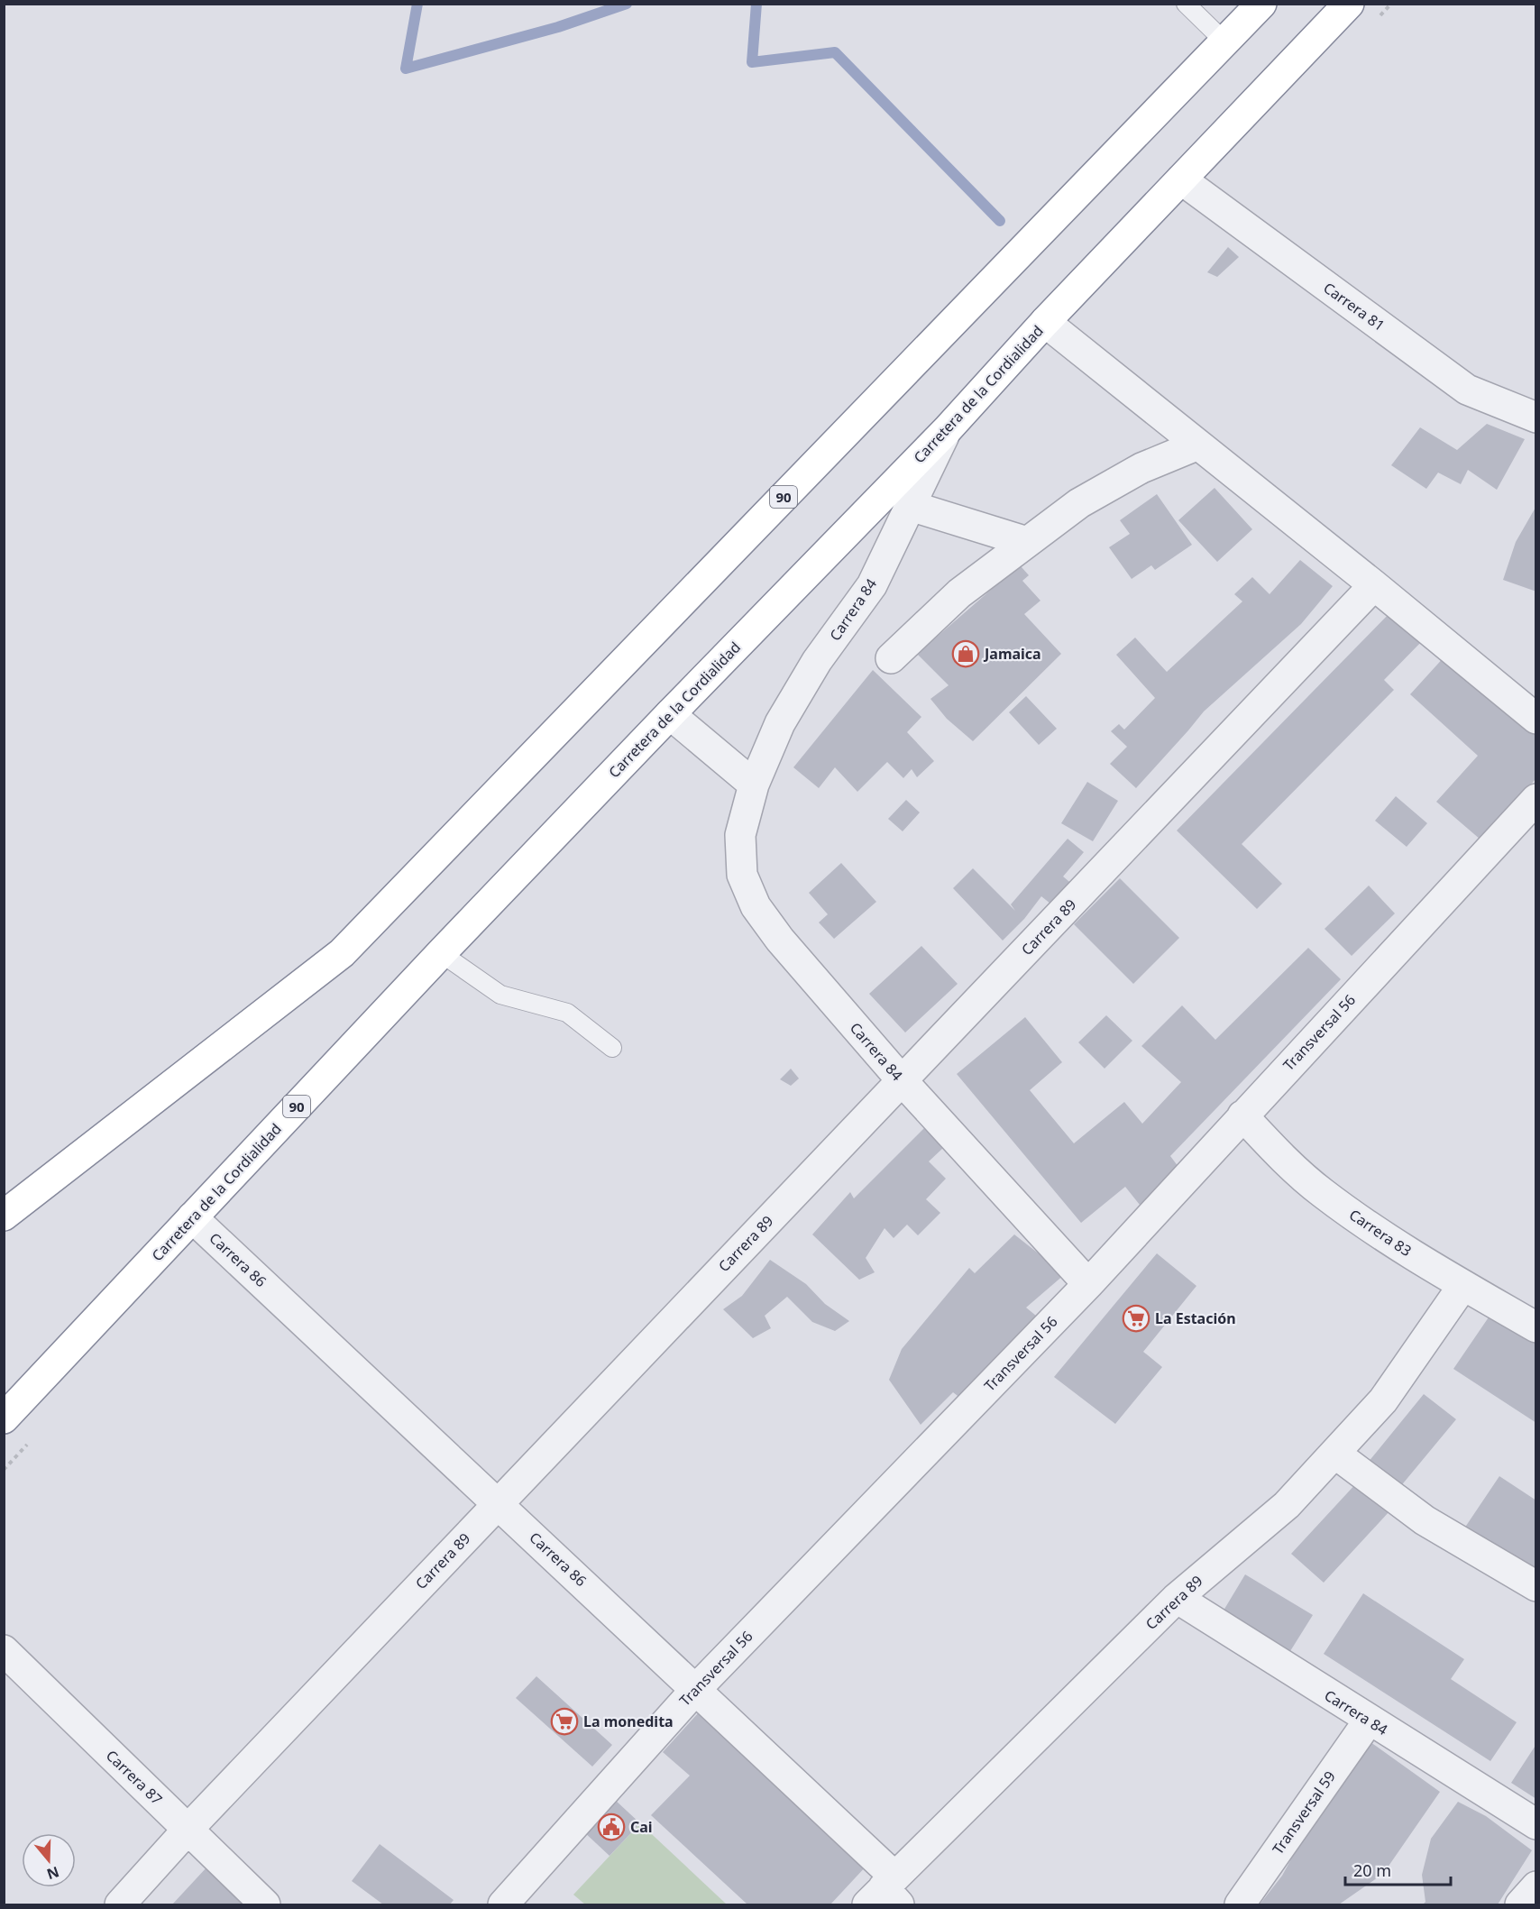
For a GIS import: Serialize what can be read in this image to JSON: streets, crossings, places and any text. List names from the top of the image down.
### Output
{
  "streets": {
    "highway": ["Carretera de la Cordialidad", "90"],
    "street": [
      "Carrera 81",
      "Carrera 84",
      "Carrera 89",
      "Transversal 56",
      "Carrera 83",
      "Carrera 86",
      "Carrera 87",
      "Transversal 59"
    ]
  },
  "crossings": [
    ["Carrera 81", "Carretera de la Cordialidad"],
    ["Carretera de la Cordialidad", "Carrera 84"],
    ["Carretera de la Cordialidad", "Carrera 86"],
    ["Carrera 84", "Carrera 89"],
    ["Carrera 84", "Transversal 56"],
    ["Carrera 84", "Transversal 59"],
    ["Carrera 89", "Carrera 83"],
    ["Carrera 89", "Carrera 86"],
    ["Carrera 89", "Carrera 87"],
    ["Transversal 56", "Carrera 83"],
    ["Transversal 56", "Carrera 86"]
  ],
  "places": {
    "shop": ["Jamaica"],
    "supermarket": ["La Estación", "La monedita"],
    "public building": ["Cai"]
  },
  "scale_bar": "20 m",
  "north": "bottom"
}
